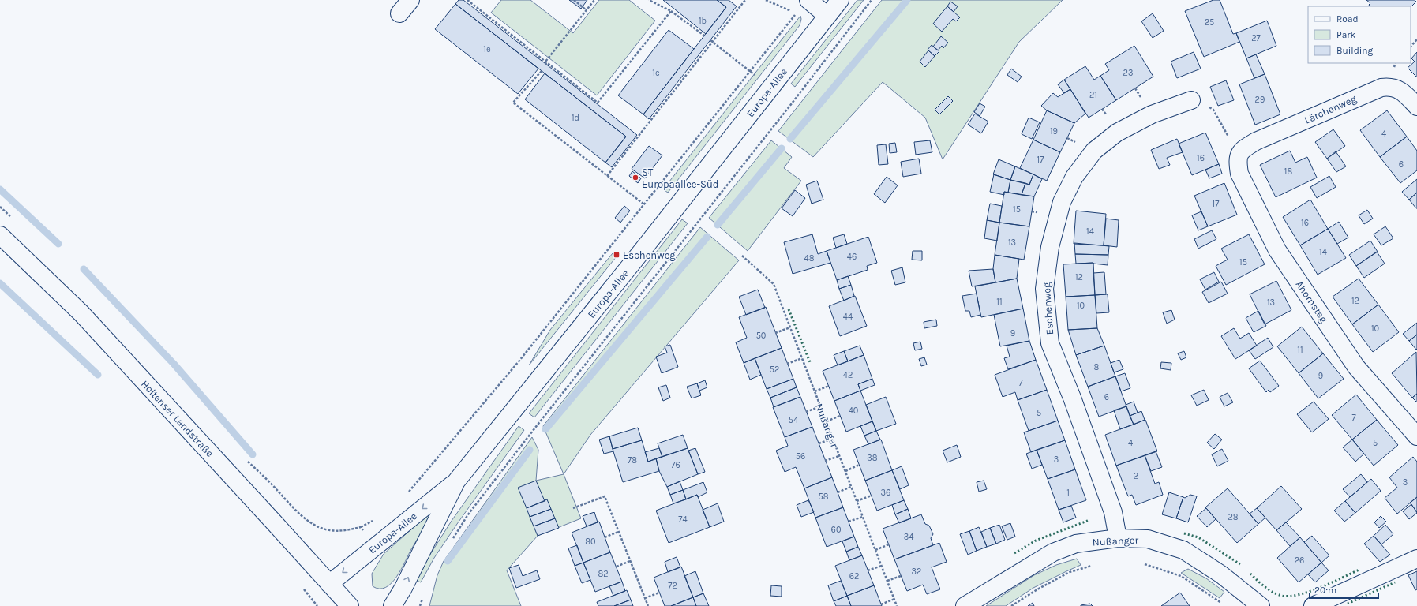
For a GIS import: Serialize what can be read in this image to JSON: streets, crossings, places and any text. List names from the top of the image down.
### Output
{
  "streets": {
    "street": [
      "Europa-Allee",
      "Lärchenweg",
      "Ahornsteg",
      "Eschenweg",
      "Holtenser Landstraße",
      "Nußanger"
    ]
  },
  "crossings": [
    ["Europa-Allee", "Holtenser Landstraße"],
    ["Lärchenweg", "Ahornsteg"],
    ["Eschenweg", "Nußanger"]
  ],
  "places": {
    "other": ["ST Europaallee-Süd"],
    "transit": ["Eschenweg"]
  },
  "house_numbers": [
    "1b",
    "25",
    "27",
    "1e",
    "1c",
    "23",
    "21",
    "29",
    "1d",
    "19",
    "4",
    "16",
    "17",
    "6",
    "18",
    "17",
    "15",
    "16",
    "14",
    "13",
    "14",
    "46",
    "48",
    "15",
    "12",
    "12",
    "11",
    "13",
    "10",
    "44",
    "10",
    "9",
    "50",
    "11",
    "8",
    "52",
    "42",
    "9",
    "7",
    "6",
    "40",
    "5",
    "7",
    "54",
    "4",
    "5",
    "56",
    "38",
    "3",
    "78",
    "76",
    "2",
    "3",
    "36",
    "1",
    "58",
    "28",
    "74",
    "60",
    "34",
    "80",
    "26",
    "32",
    "82",
    "62",
    "72"
  ],
  "legend": ["Road", "Park", "Building"],
  "scale_bar": "20 m"
}
